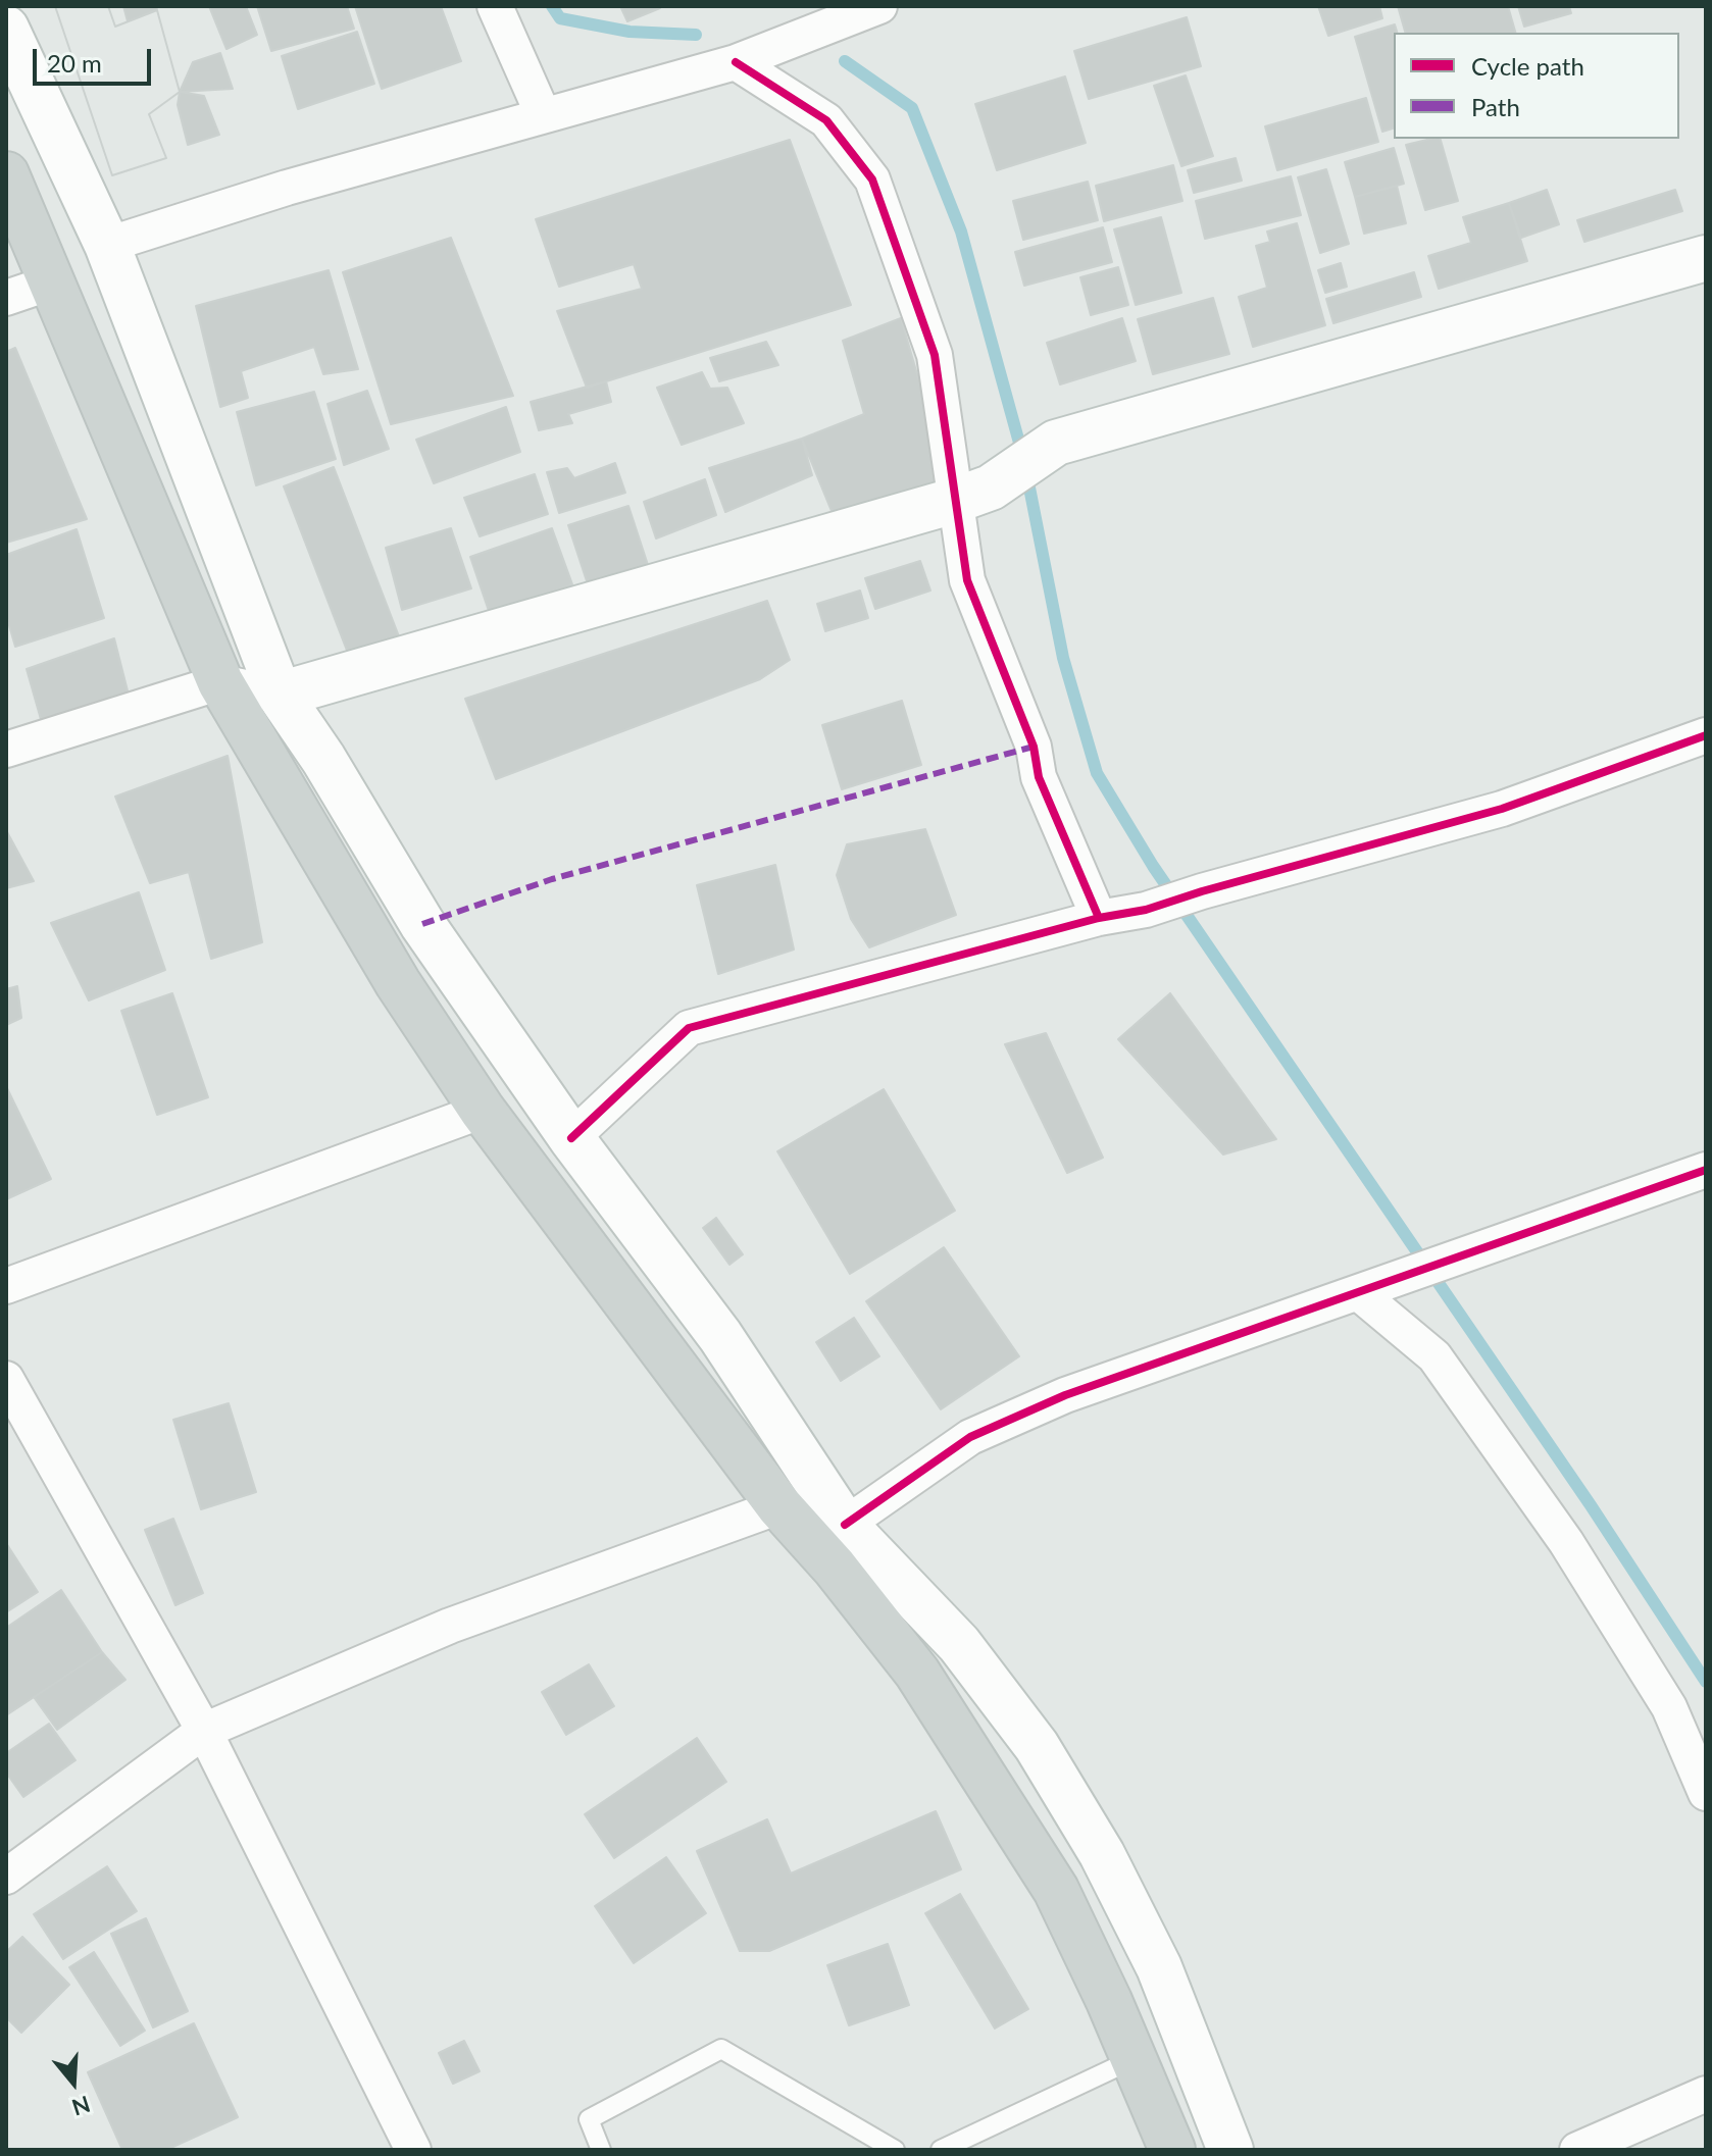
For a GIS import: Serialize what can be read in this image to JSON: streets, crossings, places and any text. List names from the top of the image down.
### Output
{
  "legend": ["Cycle path", "Path"],
  "scale_bar": "20 m",
  "north": "bottom"
}
